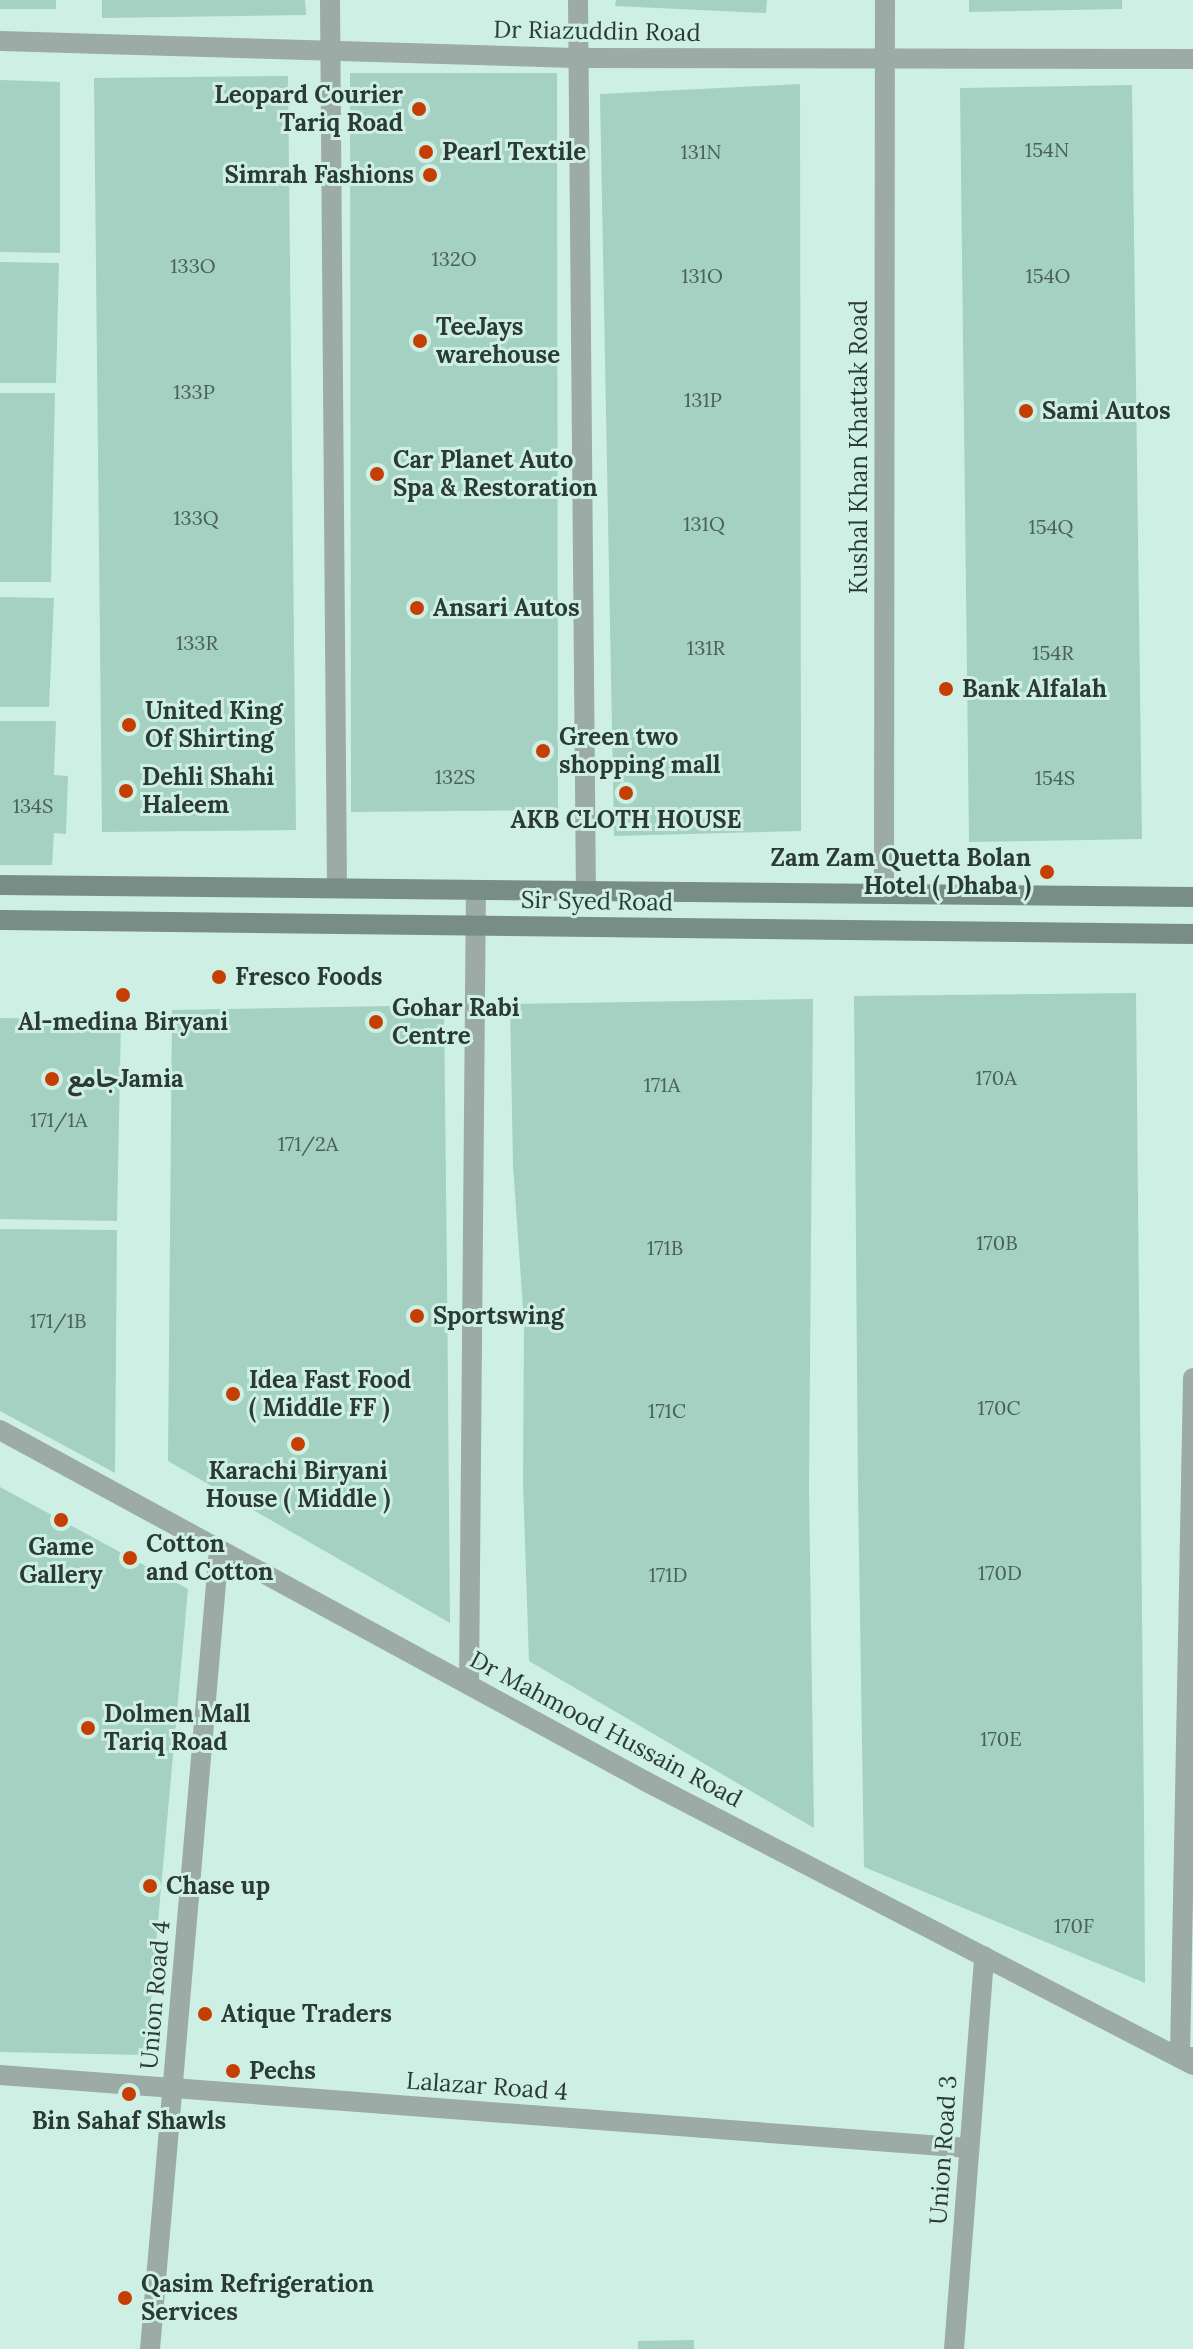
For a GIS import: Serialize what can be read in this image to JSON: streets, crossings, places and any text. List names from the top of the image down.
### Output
{
  "streets": {
    "main road": ["Sir Syed Road"],
    "street": [
      "Dr Riazuddin Road",
      "Kushal Khan Khattak Road",
      "Dr Mahmood Hussain Road",
      "Union Road 4",
      "Lalazar Road 4",
      "Union Road 3"
    ]
  },
  "crossings": [
    ["Dr Riazuddin Road", "Kushal Khan Khattak Road"],
    ["Kushal Khan Khattak Road", "Sir Syed Road"],
    ["Dr Mahmood Hussain Road", "Union Road 4"],
    ["Dr Mahmood Hussain Road", "Union Road 3"],
    ["Union Road 4", "Lalazar Road 4"],
    ["Lalazar Road 4", "Union Road 3"]
  ],
  "places": [
    "Leopard Courier Tariq Road",
    "Pearl Textile",
    "Simrah Fashions",
    "TeeJays warehouse",
    "Sami Autos",
    "Car Planet Auto Spa & Restoration",
    "Ansari Autos",
    "Bank Alfalah",
    "United King Of Shirting",
    "Green two shopping mall",
    "Dehli Shahi Haleem",
    "AKB CLOTH HOUSE",
    "Zam Zam Quetta Bolan Hotel ( Dhaba )",
    "Fresco Foods",
    "Al-medina Biryani",
    "Gohar Rabi Centre",
    "جامعJamia",
    "Sportswing",
    "Idea Fast Food ( Middle FF )",
    "Karachi Biryani House ( Middle )",
    "Game Gallery",
    "Cotton and Cotton",
    "Dolmen Mall Tariq Road",
    "Chase up",
    "Atique Traders",
    "Pechs",
    "Bin Sahaf Shawls",
    "Qasim Refrigeration Services"
  ],
  "house_numbers": [
    "154N",
    "131N",
    "132O",
    "133O",
    "131O",
    "154O",
    "133P",
    "131P",
    "133Q",
    "131Q",
    "154Q",
    "133R",
    "131R",
    "154R",
    "132S",
    "154S",
    "134S",
    "170A",
    "171A",
    "171/1A",
    "171/2A",
    "170B",
    "171B",
    "171/1B",
    "170C",
    "171C",
    "170D",
    "171D",
    "170E",
    "170F"
  ]
}
